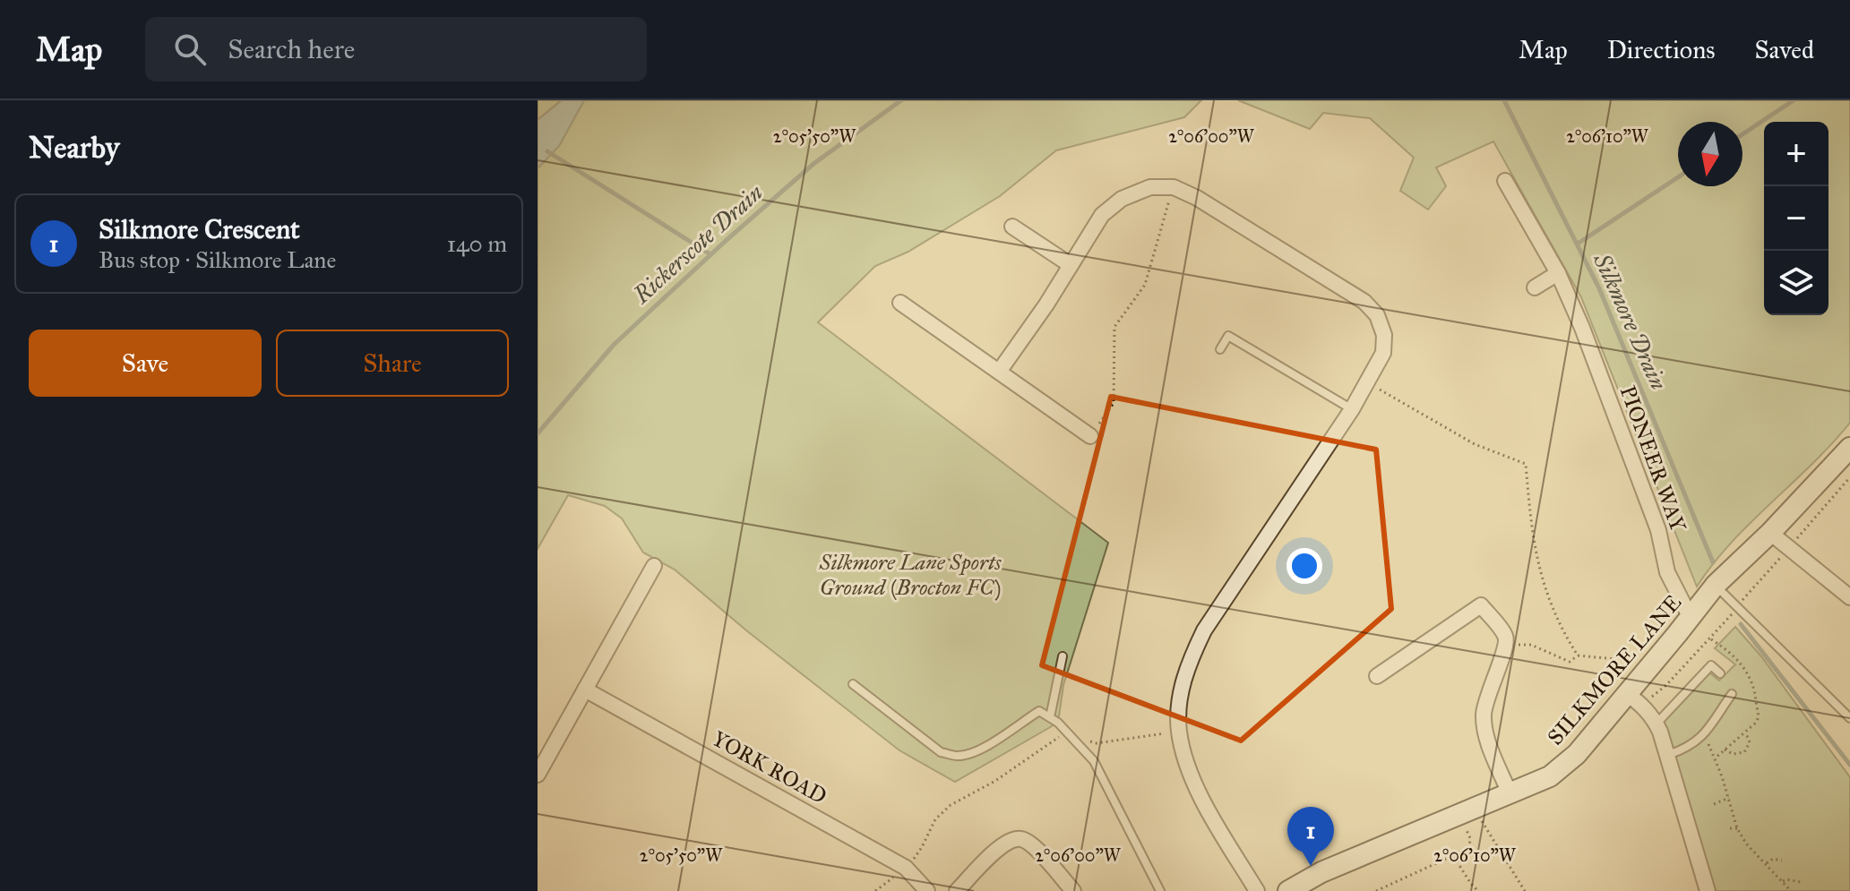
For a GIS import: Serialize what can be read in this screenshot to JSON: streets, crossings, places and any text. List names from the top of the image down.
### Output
{
  "streets": {
    "street": ["PIONEER WAY", "SILKMORE LANE", "YORK ROAD"]
  },
  "crossings": [
    ["PIONEER WAY", "SILKMORE LANE"]
  ],
  "water": ["Rickerscote Drain", "Silkmore Drain"],
  "parks": ["Silkmore Lane Sports Ground (Brocton FC)"],
  "north": "bottom",
  "page": {
    "header": "Map",
    "search": "Search here",
    "nav": ["Map", "Directions", "Saved"],
    "heading": "Nearby",
    "map_buttons": ["+", "−"],
    "list": [
      {
        "mark": "1",
        "name": "Silkmore Crescent",
        "note": "Bus stop · Silkmore Lane",
        "value": "140 m"
      }
    ],
    "buttons": ["Save", "Share"],
    "pins": "1"
  },
  "coordinates": ["2°05'50\"W", "2°06'00\"W", "2°06'10\"W"]
}
